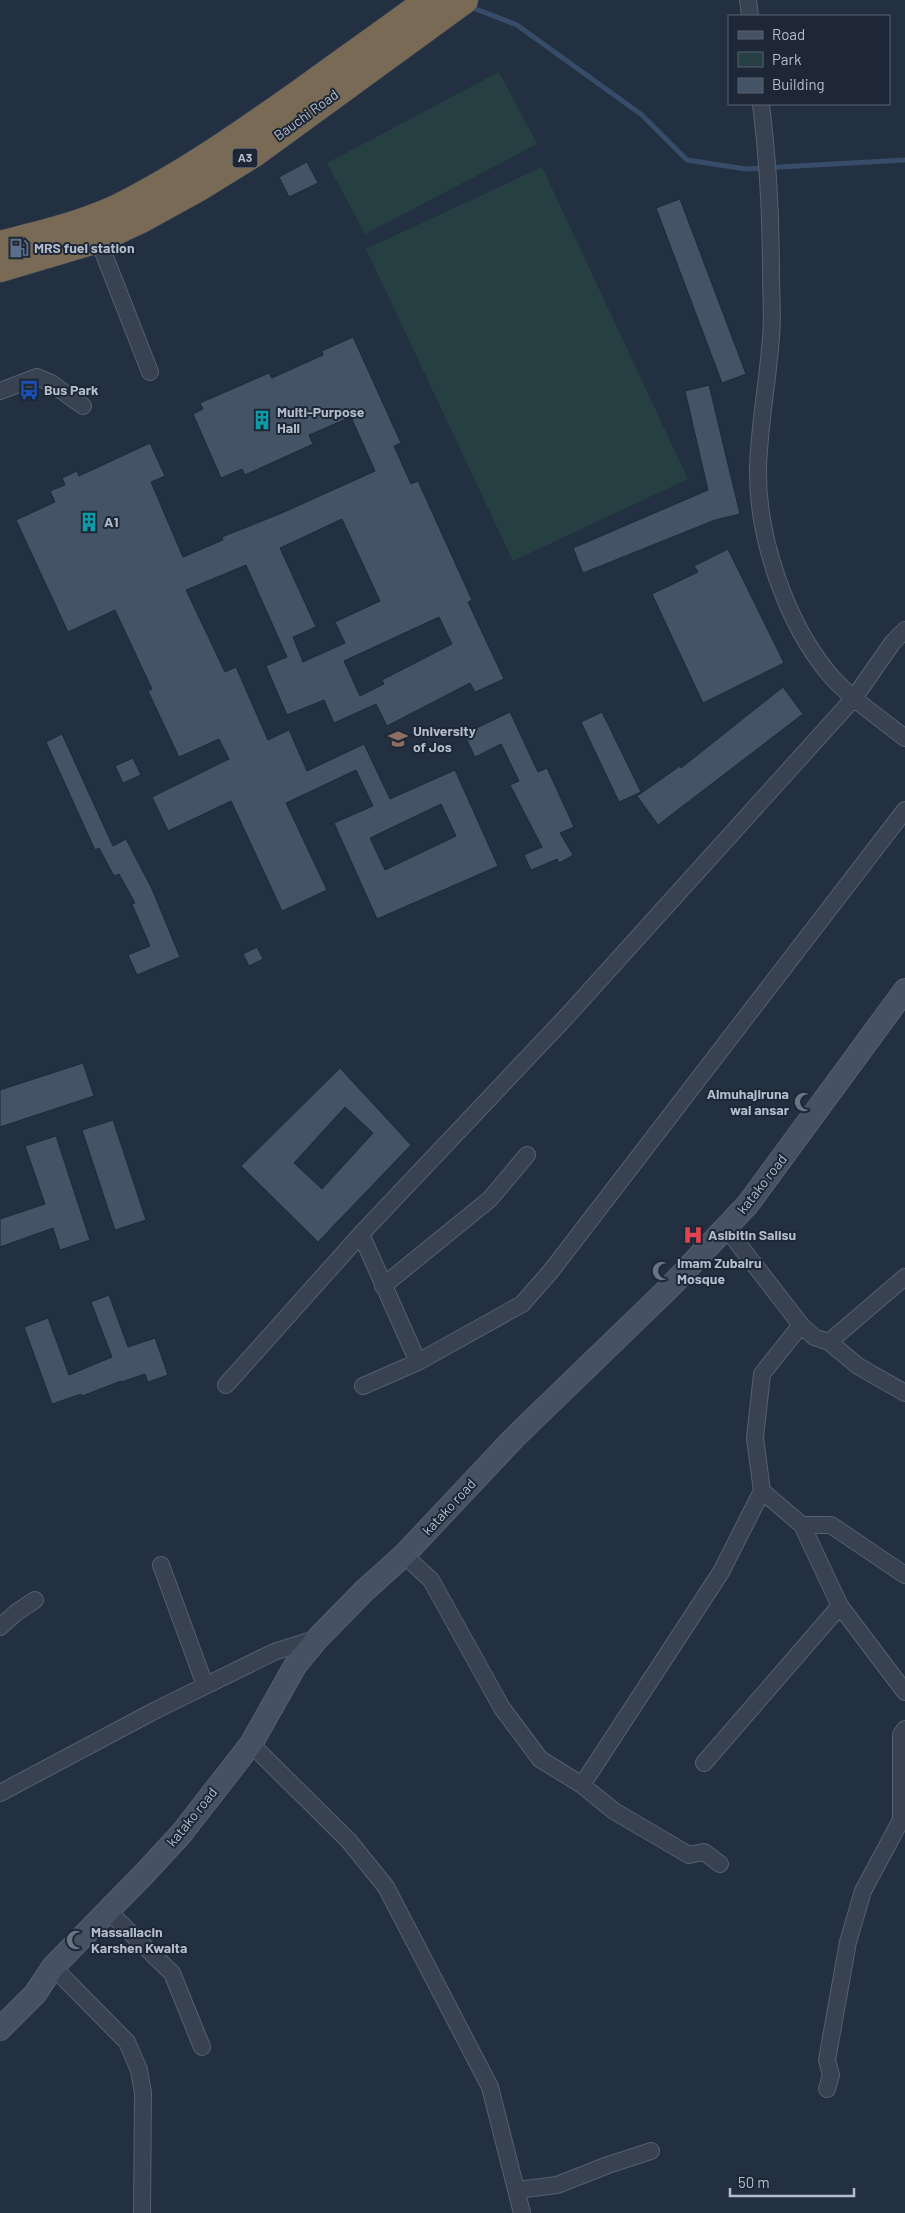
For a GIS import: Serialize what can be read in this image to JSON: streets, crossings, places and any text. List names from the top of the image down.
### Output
{
  "streets": {
    "highway": ["Bauchi Road", "A3"],
    "street": ["katako road"]
  },
  "places": {
    "fuel station": ["MRS fuel station"],
    "bus stop": ["Bus Park"],
    "building": ["Multi-Purpose Hall", "A1"],
    "school or university": ["University of Jos"],
    "mosque": ["Almuhajiruna wal ansar", "Imam Zubairu Mosque", "Massallacin Karshen Kwalta"],
    "hospital": ["Asibitin Salisu"]
  },
  "legend": ["Road", "Park", "Building"],
  "scale_bar": "50 m"
}
